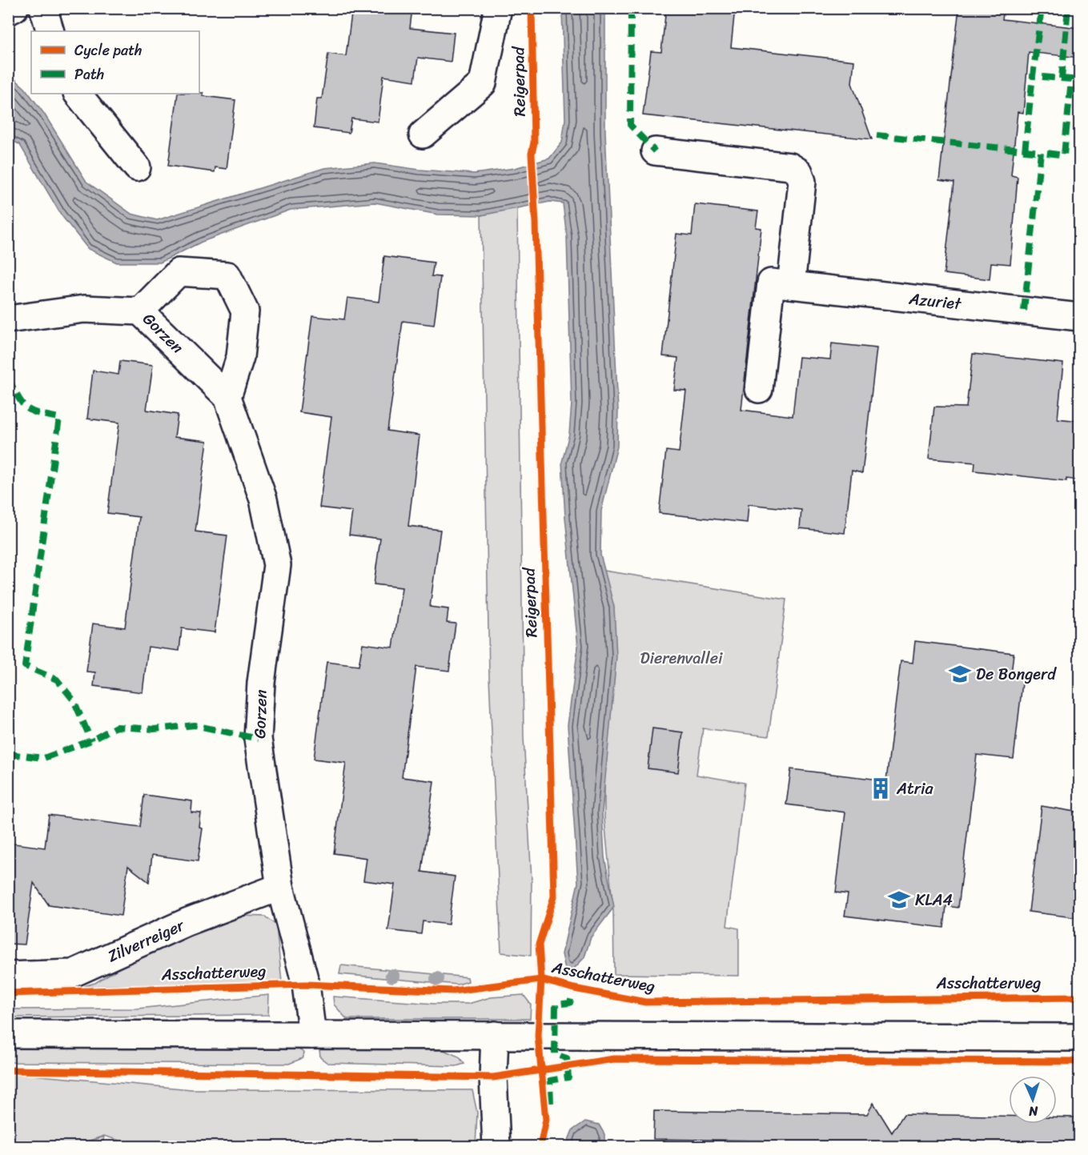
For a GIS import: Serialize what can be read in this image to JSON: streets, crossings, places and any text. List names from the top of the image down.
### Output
{
  "streets": {
    "street": ["Azuriet", "Gorzen", "Zilverreiger"],
    "cycle path": ["Reigerpad", "Asschatterweg"]
  },
  "crossings": [
    ["Gorzen", "Zilverreiger"]
  ],
  "parks": ["Dierenvallei"],
  "places": {
    "school or university": ["De Bongerd", "KLA4"],
    "building": ["Atria"]
  },
  "legend": ["Cycle path", "Path"],
  "north": "bottom"
}
